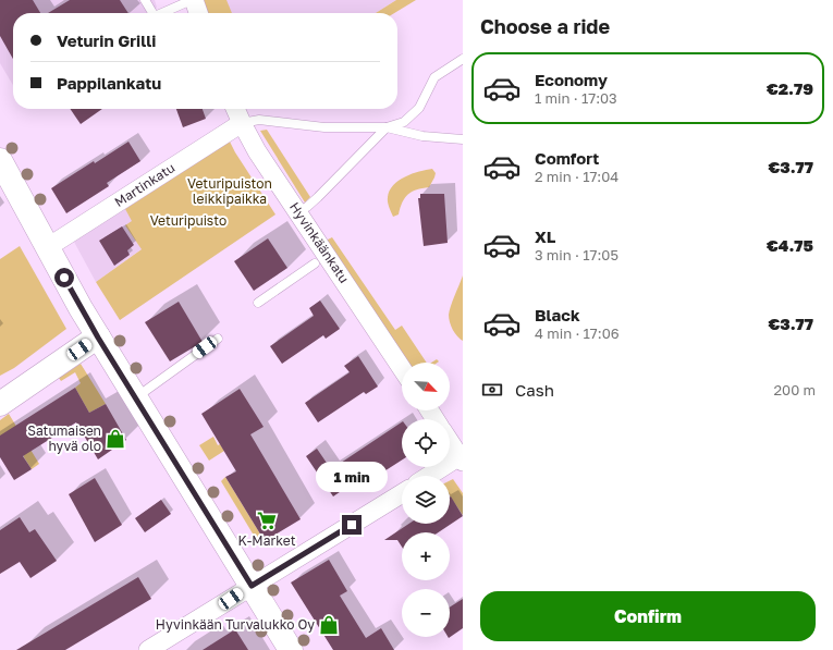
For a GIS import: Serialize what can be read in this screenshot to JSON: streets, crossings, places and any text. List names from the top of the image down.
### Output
{
  "streets": {
    "street": ["Martinkatu", "Hyvinkäänkatu"]
  },
  "crossings": [
    ["Martinkatu", "Hyvinkäänkatu"]
  ],
  "parks": ["Veturipuiston leikkipaikka", "Veturipuisto"],
  "places": {
    "shop": ["Satumaisen hyvä olo", "Hyvinkään Turvalukko Oy"],
    "supermarket": ["K-Market"]
  },
  "north": "bottom right",
  "page": {
    "heading": "Choose a ride",
    "banner": ["Veturin Grilli", "Pappilankatu"],
    "list": [
      {
        "name": "Economy",
        "note": "1 min · 17:03",
        "value": "€2.79"
      },
      {
        "name": "Comfort",
        "note": "2 min · 17:04",
        "value": "€3.77"
      },
      {
        "name": "XL",
        "note": "3 min · 17:05",
        "value": "€4.75"
      },
      {
        "name": "Black",
        "note": "4 min · 17:06",
        "value": "€3.77"
      }
    ],
    "map_buttons": ["+", "−"],
    "pay": ["Cash", "200 m"],
    "bubble": "1 min",
    "buttons": "Confirm"
  }
}
